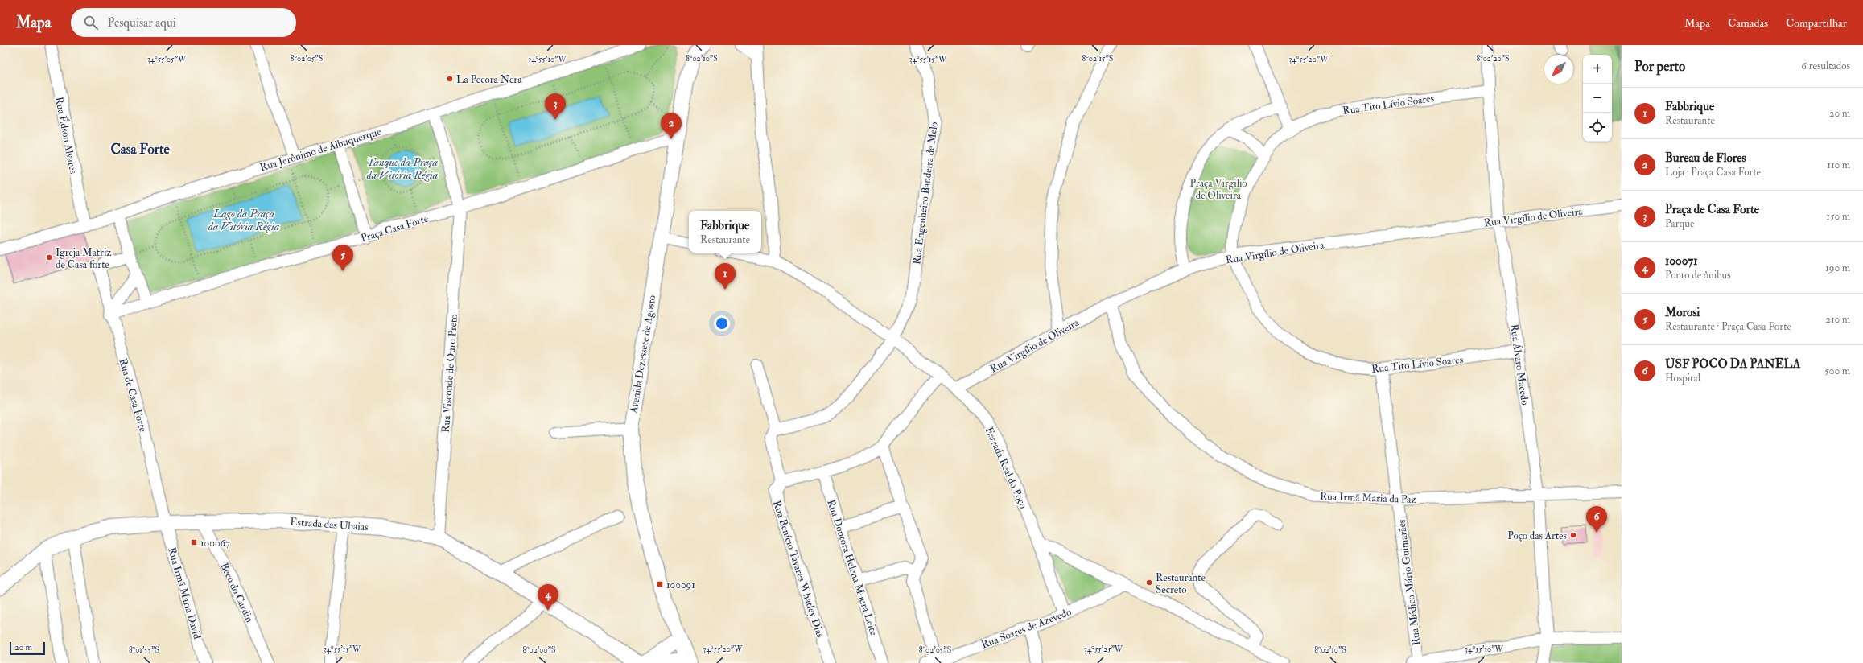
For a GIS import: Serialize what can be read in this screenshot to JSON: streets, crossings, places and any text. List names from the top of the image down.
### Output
{
  "streets": {
    "main road": ["Avenida Dezessete de Agosto", "Estrada das Ubaias"],
    "street": [
      "Rua Tito Lívio Soares",
      "Rua Édson Alvares",
      "Rua Jerônimo de Albuquerque",
      "Rua Engenheiro Bandeira de Melo",
      "Rua Virgílio de Oliveira",
      "Praça Casa Forte",
      "Rua Álvaro Macedo",
      "Rua Visconde de Ouro Preto",
      "Rua de Casa Forte",
      "Estrada Real do Poço",
      "Rua Irmã Maria da Paz",
      "Rua Doutora Helena Moura Leite",
      "Rua Benício Tavares Whatley Dias",
      "Rua Médico Mário Guimarães",
      "Beco do Cardin",
      "Rua Irmã Maria David",
      "Rua Soares de Azevedo"
    ]
  },
  "crossings": [
    ["Rua Tito Lívio Soares", "Rua Virgílio de Oliveira"],
    ["Rua Tito Lívio Soares", "Rua Álvaro Macedo"],
    ["Rua Tito Lívio Soares", "Rua Médico Mário Guimarães"],
    ["Rua Édson Alvares", "Rua Jerônimo de Albuquerque"],
    ["Rua Jerônimo de Albuquerque", "Rua Visconde de Ouro Preto"],
    ["Rua Engenheiro Bandeira de Melo", "Estrada Real do Poço"],
    ["Rua Virgílio de Oliveira", "Rua Álvaro Macedo"],
    ["Rua Virgílio de Oliveira", "Estrada Real do Poço"],
    ["Rua Virgílio de Oliveira", "Rua Irmã Maria da Paz"],
    ["Praça Casa Forte", "Avenida Dezessete de Agosto"],
    ["Praça Casa Forte", "Rua Visconde de Ouro Preto"],
    ["Praça Casa Forte", "Rua de Casa Forte"],
    ["Rua Álvaro Macedo", "Rua Irmã Maria da Paz"],
    ["Rua Visconde de Ouro Preto", "Estrada das Ubaias"],
    ["Rua de Casa Forte", "Estrada das Ubaias"],
    ["Rua de Casa Forte", "Rua Irmã Maria David"],
    ["Estrada Real do Poço", "Rua Soares de Azevedo"],
    ["Rua Irmã Maria da Paz", "Rua Médico Mário Guimarães"],
    ["Estrada das Ubaias", "Beco do Cardin"],
    ["Estrada das Ubaias", "Rua Irmã Maria David"]
  ],
  "districts": ["Casa Forte"],
  "water": ["Tanque da Praça da Vitória Régia", "Lago da Praça da Vitória Régia"],
  "parks": ["Praça Virgilio de Oliveira"],
  "places": {
    "other": [
      "La Pecora Nera",
      "Igreja Matriz de Casa forte",
      "Poço das Artes",
      "Restaurante Secreto"
    ],
    "transit": ["100067", "100091"]
  },
  "scale_bar": "20 m",
  "north": "bottom left",
  "page": {
    "header": "Mapa",
    "search": "Pesquisar aqui",
    "nav": ["Mapa", "Camadas", "Compartilhar"],
    "heading": ["Por perto", "6 resultados"],
    "map_buttons": ["+", "−"],
    "list": [
      {
        "mark": "1",
        "name": "Fabbrique",
        "note": "Restaurante",
        "value": "20 m"
      },
      {
        "mark": "2",
        "name": "Bureau de Flores",
        "note": "Loja · Praça Casa Forte",
        "value": "110 m"
      },
      {
        "mark": "3",
        "name": "Praça de Casa Forte",
        "note": "Parque",
        "value": "150 m"
      },
      {
        "mark": "4",
        "name": "100071",
        "note": "Ponto de ônibus",
        "value": "190 m"
      },
      {
        "mark": "5",
        "name": "Morosi",
        "note": "Restaurante · Praça Casa Forte",
        "value": "210 m"
      },
      {
        "mark": "6",
        "name": "USF POCO DA PANELA",
        "note": "Hospital",
        "value": "500 m"
      }
    ],
    "pins": [
      "3",
      "2",
      "5",
      "1",
      "6",
      "4"
    ],
    "popup": ["Fabbrique", "Restaurante"],
    "scale": "20 m"
  },
  "coordinates": [
    "8°02'15\"S",
    "8°02'20\"S",
    "8°02'05\"S",
    "8°02'10\"S",
    "34°55'15\"W",
    "34°55'05\"W",
    "34°55'10\"W",
    "34°55'20\"W",
    "34°55'25\"W",
    "34°55'30\"W",
    "8°01'55\"S",
    "8°02'00\"S"
  ]
}
